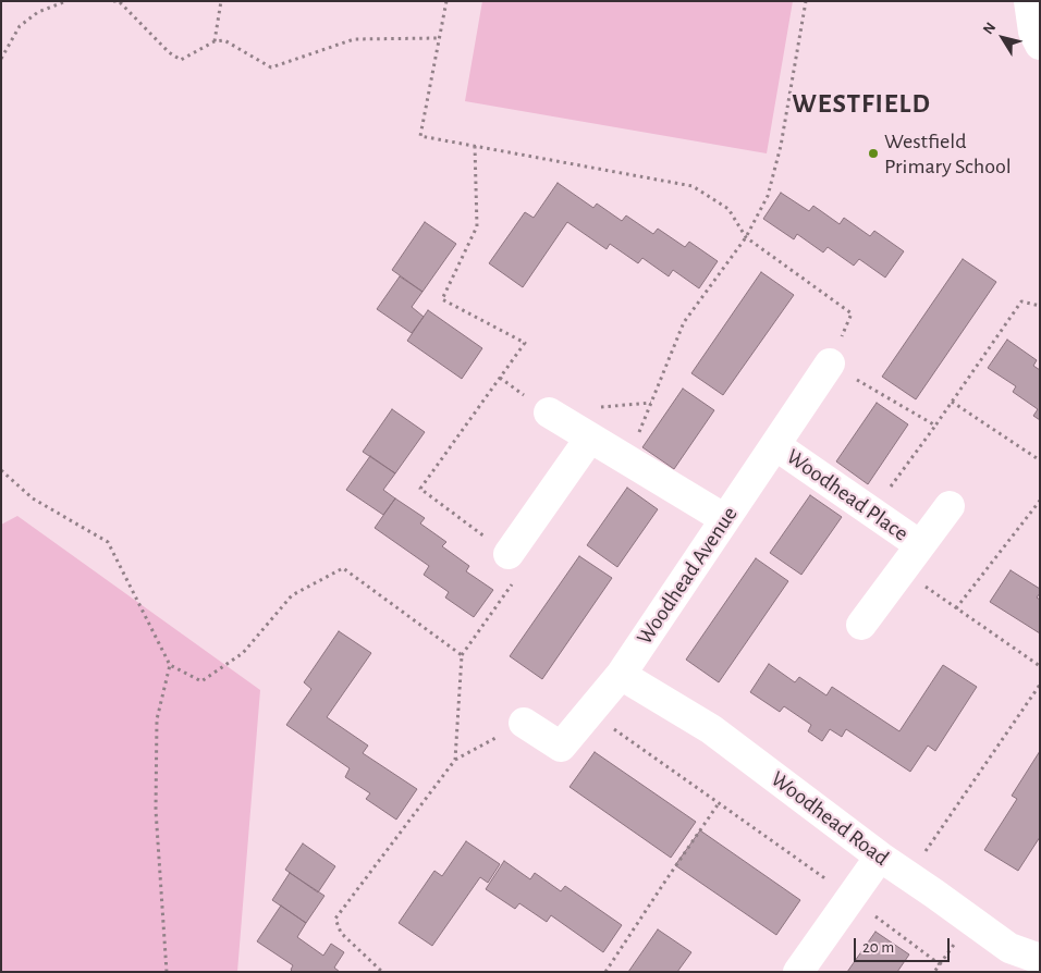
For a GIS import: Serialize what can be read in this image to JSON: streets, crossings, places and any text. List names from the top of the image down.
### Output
{
  "streets": {
    "street": ["Woodhead Place", "Woodhead Avenue", "Woodhead Road"]
  },
  "crossings": [
    ["Woodhead Place", "Woodhead Avenue"],
    ["Woodhead Avenue", "Woodhead Road"]
  ],
  "districts": ["WESTFIELD"],
  "places": ["Westfield Primary School"],
  "scale_bar": "20 m",
  "north": "top left"
}
